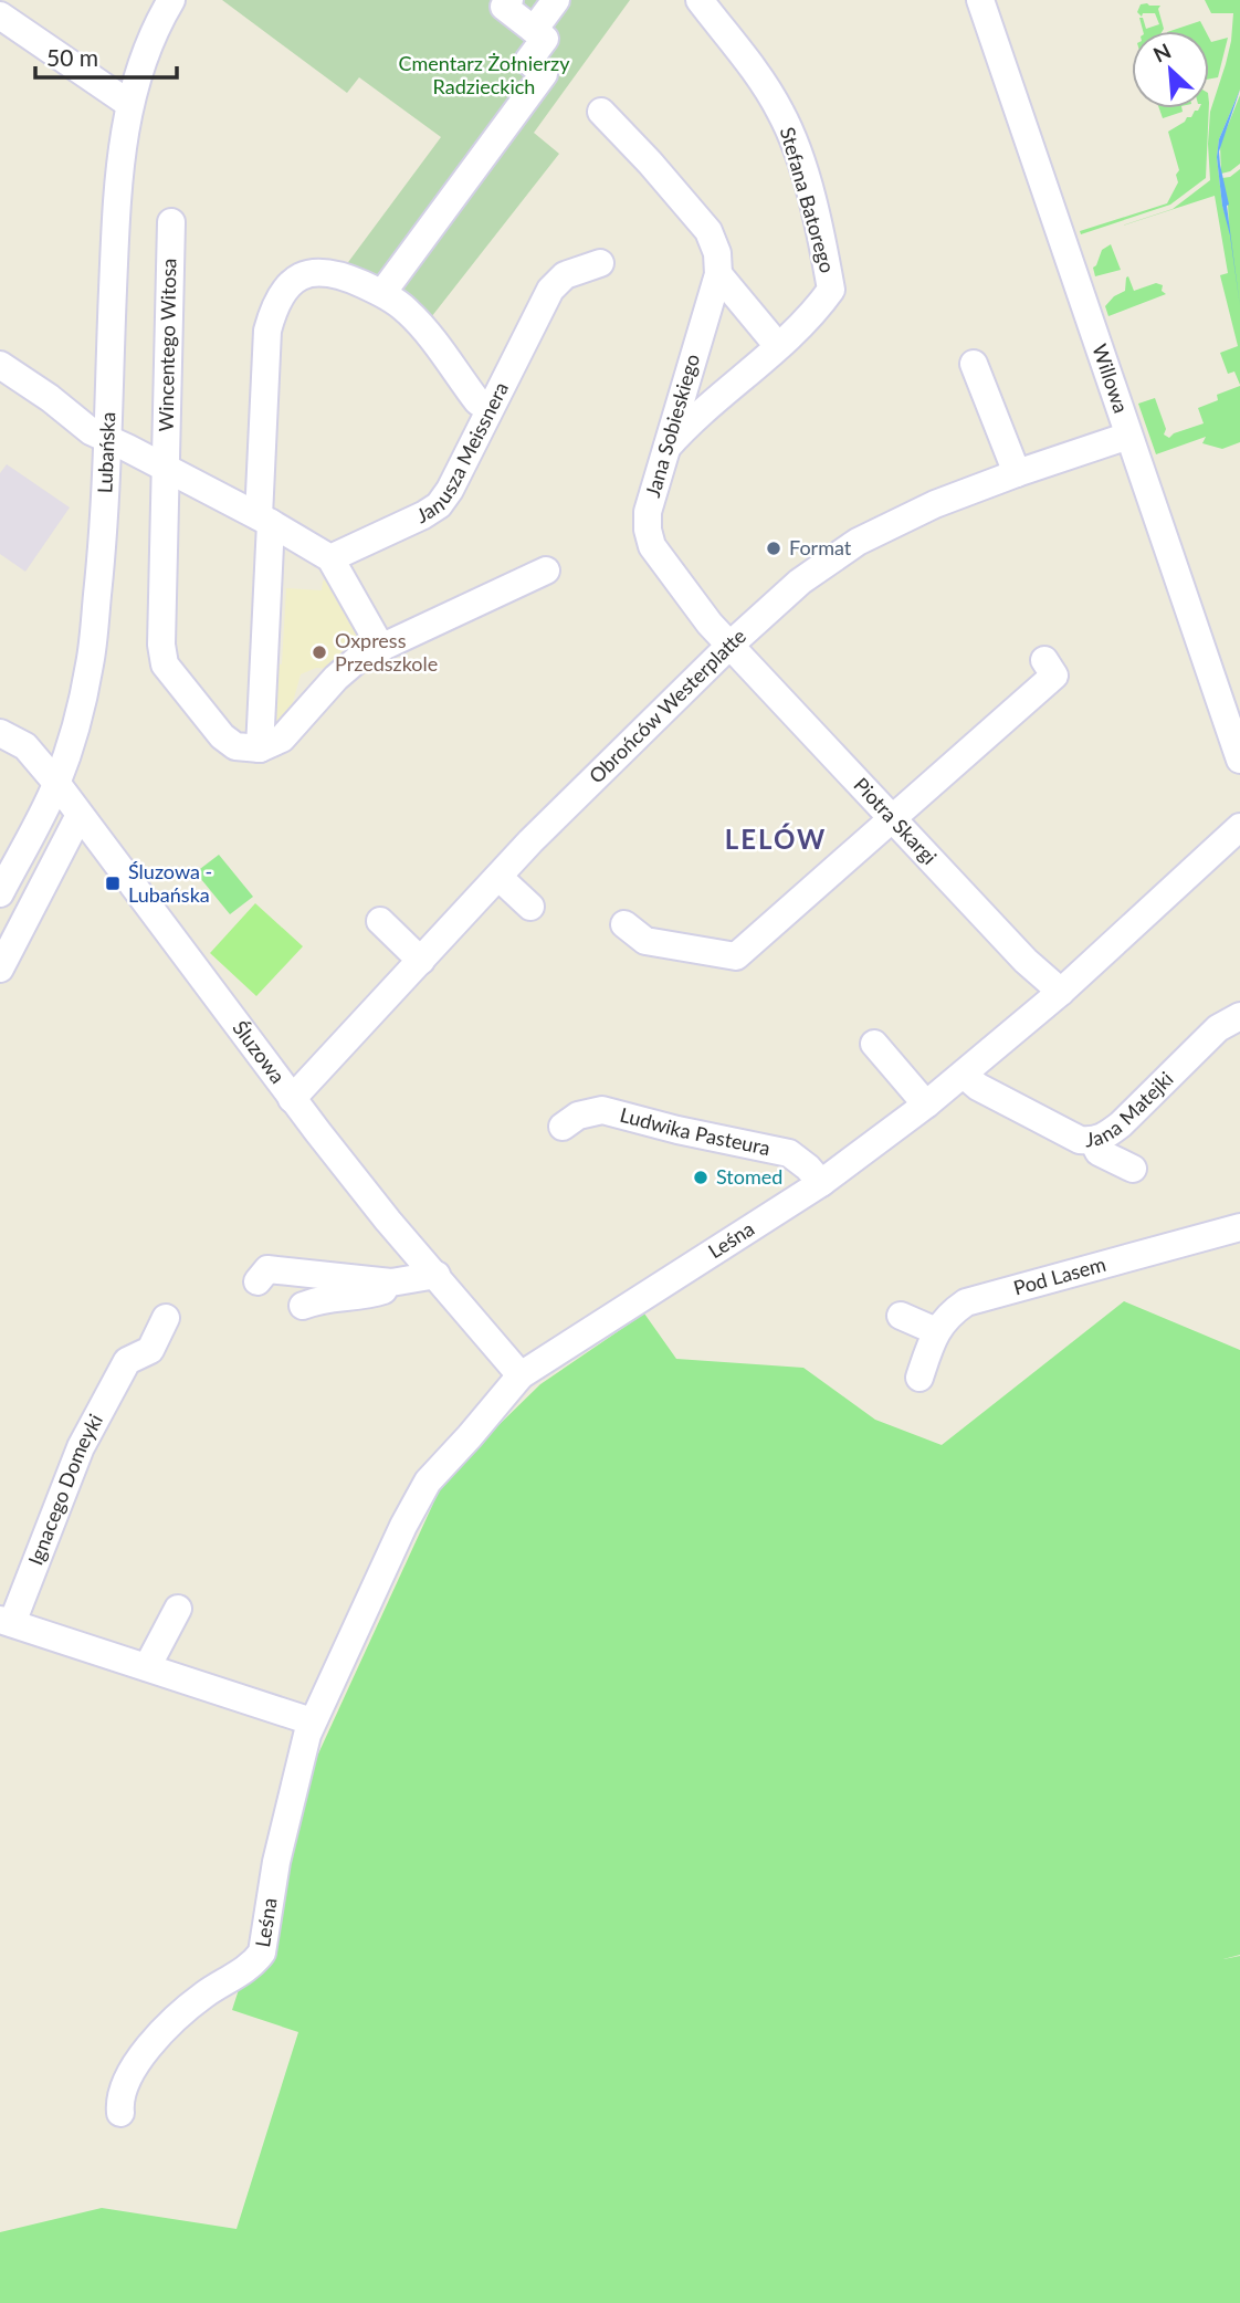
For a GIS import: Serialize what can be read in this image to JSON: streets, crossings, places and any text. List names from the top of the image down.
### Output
{
  "streets": {
    "street": [
      "Stefana Batorego",
      "Wincentego Witosa",
      "Willowa",
      "Jana Sobieskiego",
      "Janusza Meissnera",
      "Lubańska",
      "Obrońców Westerplatte",
      "Piotra Skargi",
      "Śluzowa",
      "Jana Matejki",
      "Ludwika Pasteura",
      "Leśna",
      "Pod Lasem",
      "Ignacego Domeyki"
    ]
  },
  "crossings": [
    ["Stefana Batorego", "Jana Sobieskiego"],
    ["Wincentego Witosa", "Janusza Meissnera"],
    ["Wincentego Witosa", "Lubańska"],
    ["Willowa", "Obrońców Westerplatte"],
    ["Jana Sobieskiego", "Obrońców Westerplatte"],
    ["Jana Sobieskiego", "Piotra Skargi"],
    ["Lubańska", "Śluzowa"],
    ["Obrońców Westerplatte", "Piotra Skargi"],
    ["Obrońców Westerplatte", "Śluzowa"],
    ["Piotra Skargi", "Leśna"],
    ["Śluzowa", "Leśna"],
    ["Jana Matejki", "Leśna"],
    ["Ludwika Pasteura", "Leśna"]
  ],
  "districts": ["LELÓW"],
  "parks": ["Cmentarz Żołnierzy Radzieckich"],
  "places": {
    "other": ["Format", "Oxpress Przedszkole", "Stomed"],
    "transit": ["Śluzowa - Lubańska"]
  },
  "scale_bar": "50 m",
  "north": "top left"
}
